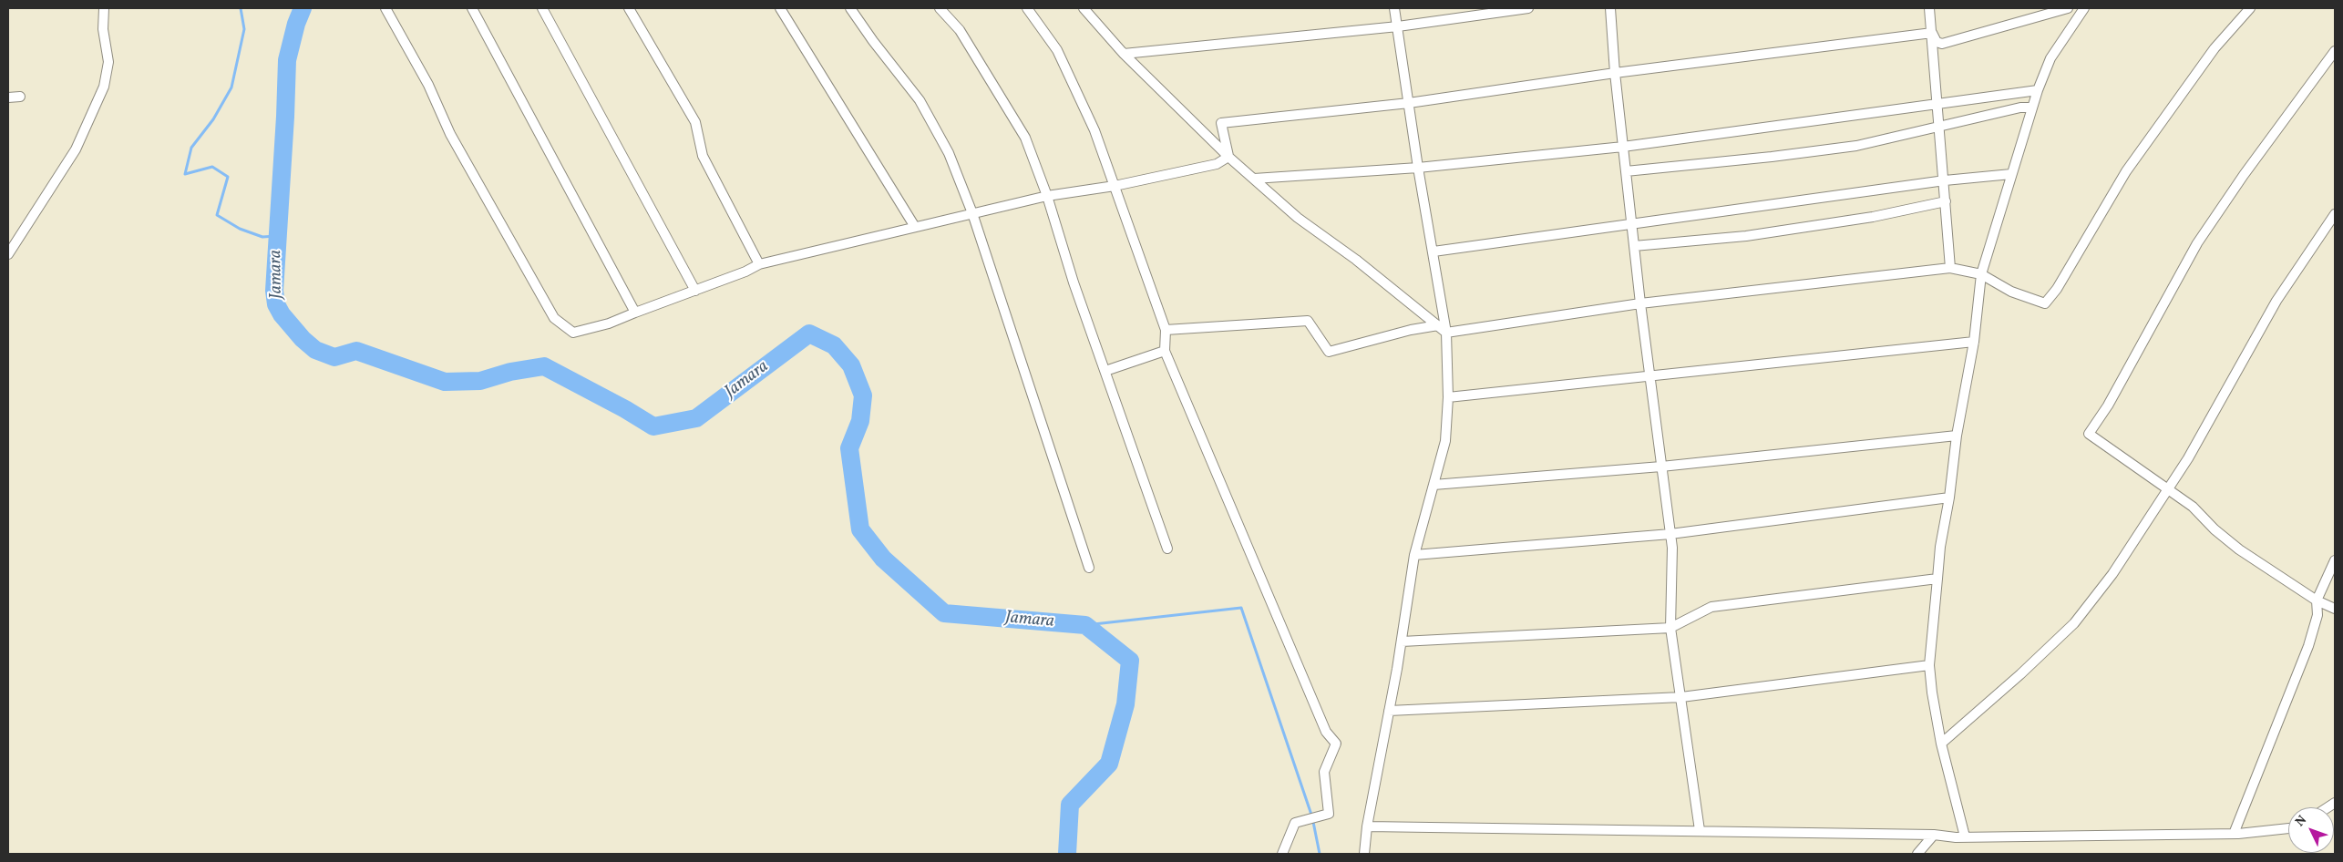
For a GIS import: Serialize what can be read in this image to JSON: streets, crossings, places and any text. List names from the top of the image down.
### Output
{
  "water": ["Jamara"],
  "north": "top left"
}
